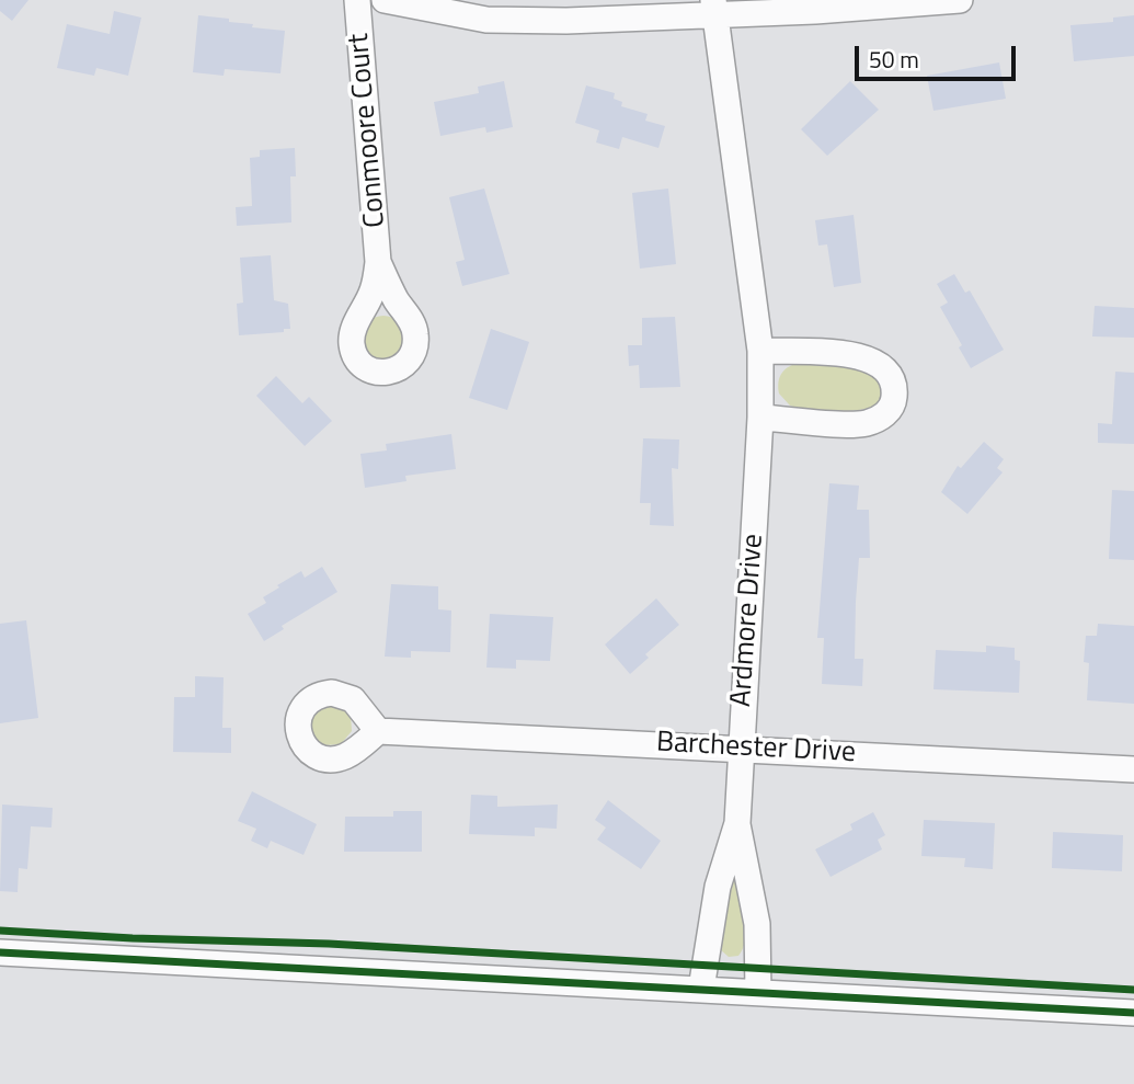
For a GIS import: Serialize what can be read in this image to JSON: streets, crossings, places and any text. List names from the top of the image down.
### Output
{
  "streets": {
    "street": ["Conmoore Court", "Ardmore Drive", "Barchester Drive"]
  },
  "crossings": [
    ["Ardmore Drive", "Barchester Drive"]
  ],
  "scale_bar": "50 m"
}
